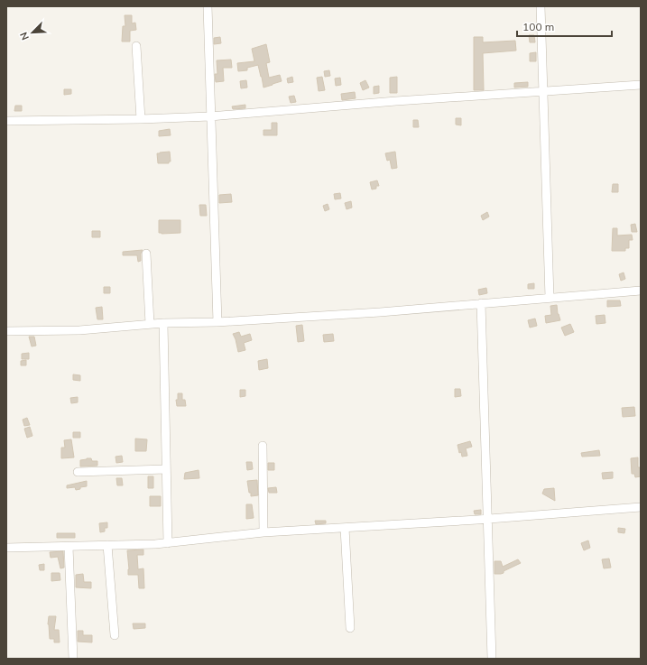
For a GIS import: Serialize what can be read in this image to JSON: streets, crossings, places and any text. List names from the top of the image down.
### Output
{
  "scale_bar": "100 m",
  "north": "bottom left"
}
